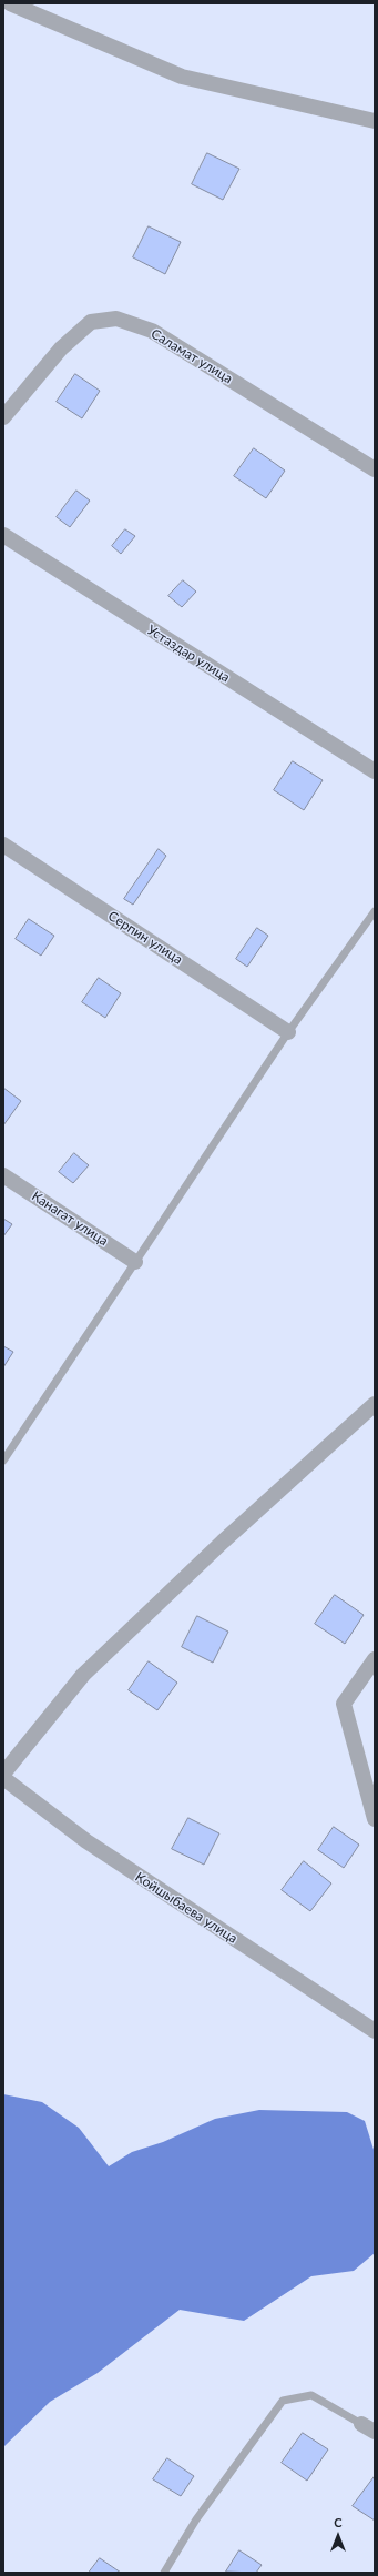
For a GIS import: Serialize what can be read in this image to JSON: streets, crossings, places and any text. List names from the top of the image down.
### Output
{
  "streets": {
    "street": [
      "Саламат улица",
      "Устаздар улица",
      "Серпин улица",
      "Канагат улица",
      "Койшыбаева улица"
    ]
  },
  "north": "top"
}
